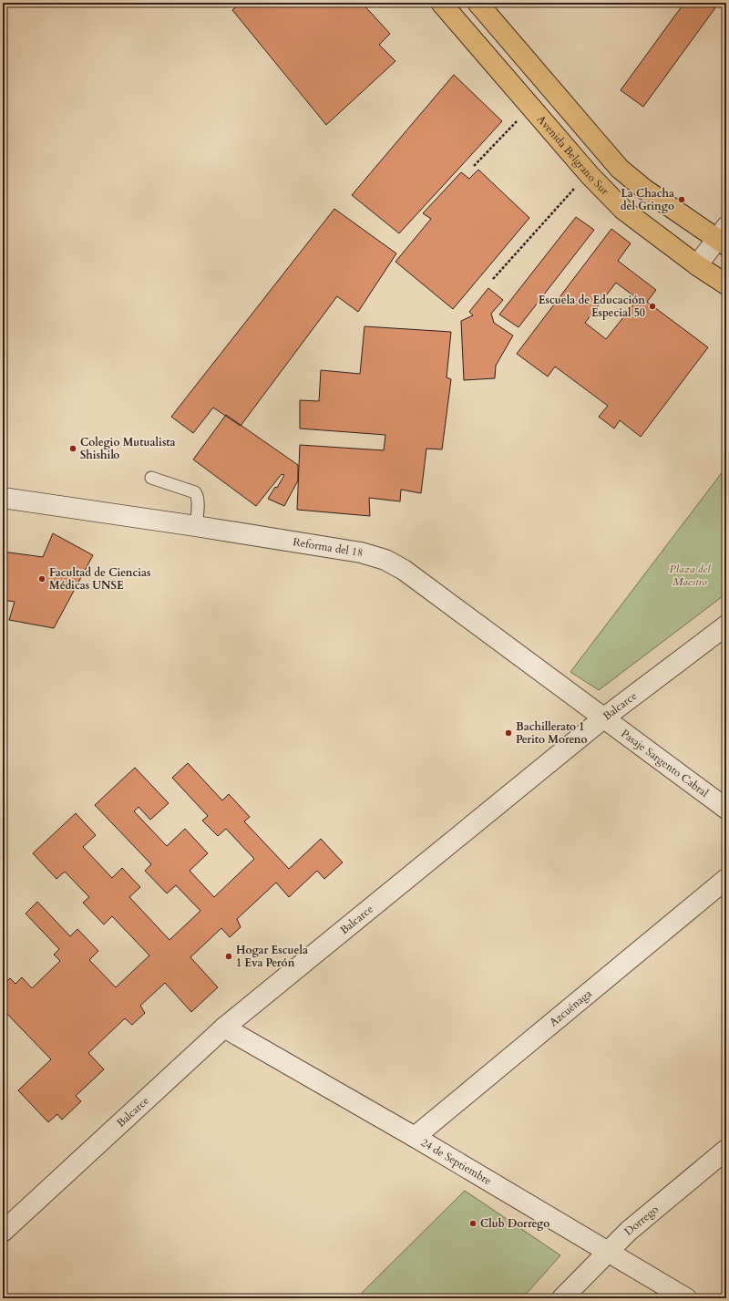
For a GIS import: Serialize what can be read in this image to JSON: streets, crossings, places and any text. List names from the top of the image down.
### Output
{
  "streets": {
    "highway": ["Avenida Belgrano Sur"],
    "street": [
      "Reforma del 18",
      "Balcarce",
      "Pasaje Sargento Cabral",
      "Azcuénaga",
      "24 de Septiembre",
      "Dorrego"
    ]
  },
  "crossings": [
    ["Reforma del 18", "Balcarce"],
    ["Reforma del 18", "Pasaje Sargento Cabral"],
    ["Balcarce", "Pasaje Sargento Cabral"],
    ["Balcarce", "24 de Septiembre"],
    ["Azcuénaga", "24 de Septiembre"],
    ["24 de Septiembre", "Dorrego"]
  ],
  "parks": ["Plaza del Maestro"],
  "places": [
    "La Chacha del Gringo",
    "Escuela de Educación Especial 50",
    "Colegio Mutualista Shishilo",
    "Facultad de Ciencias Médicas UNSE",
    "Bachillerato 1 Perito Moreno",
    "Hogar Escuela 1 Eva Perón",
    "Club Dorrego"
  ]
}
